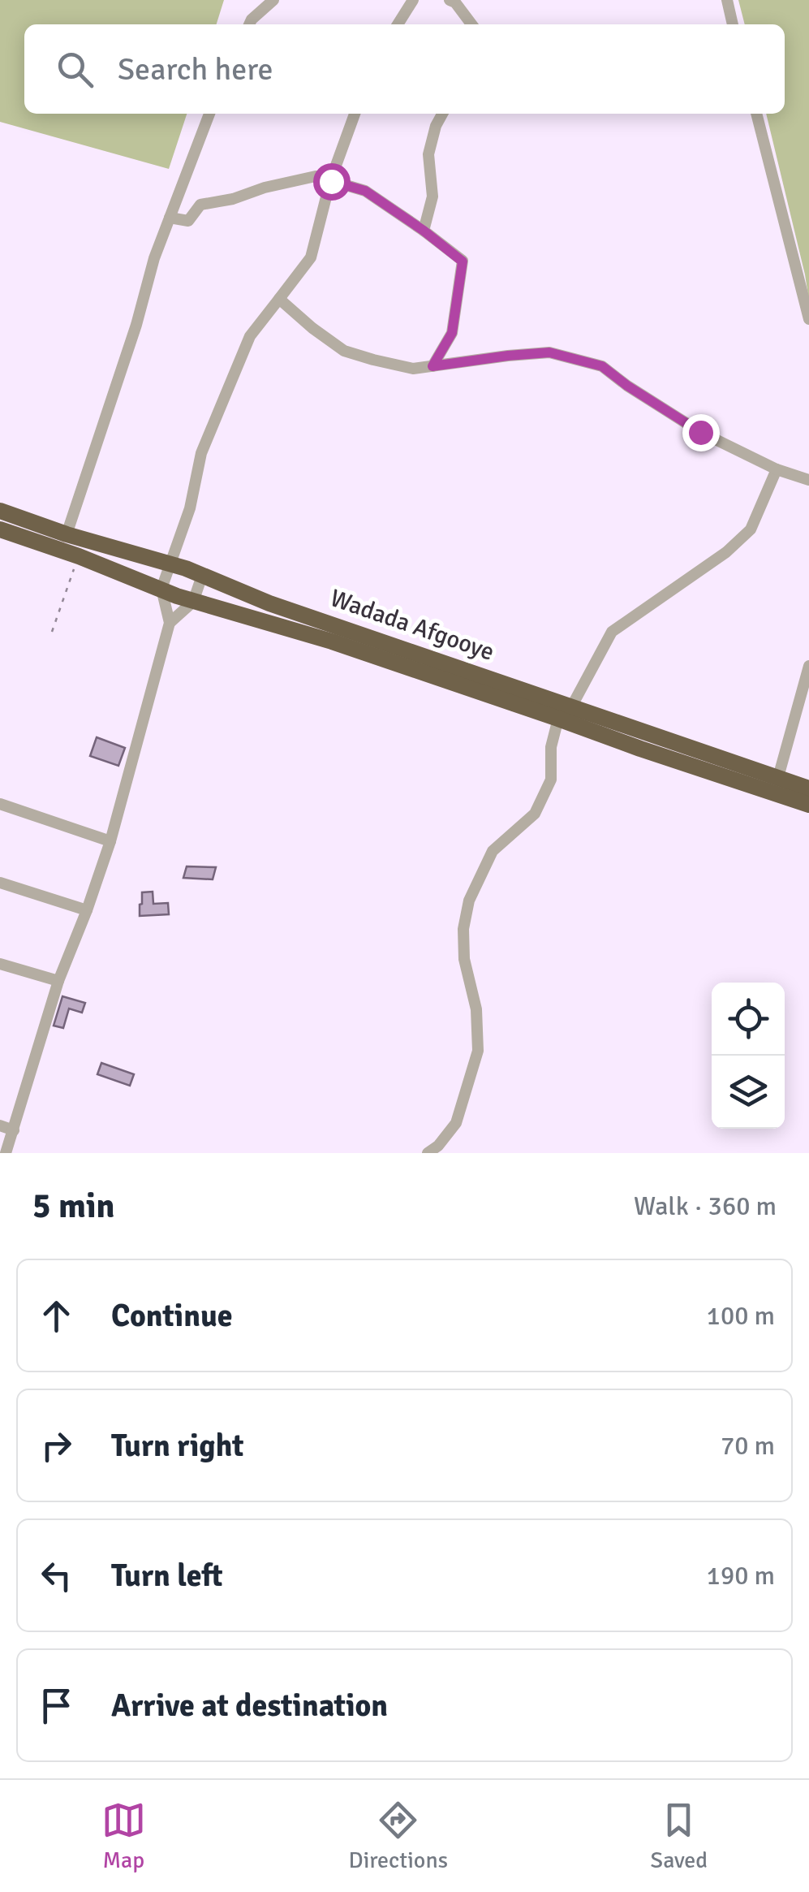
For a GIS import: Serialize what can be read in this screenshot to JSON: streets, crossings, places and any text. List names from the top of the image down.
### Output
{
  "streets": {
    "highway": ["Wadada Afgooye"]
  },
  "page": {
    "search": "Search here",
    "heading": ["5 min", "Walk · 360 m"],
    "list": [
      ["Continue", "100 m"],
      ["Turn right", "70 m"],
      ["Turn left", "190 m"],
      "Arrive at destination"
    ],
    "nav": ["Map", "Directions", "Saved"]
  }
}
